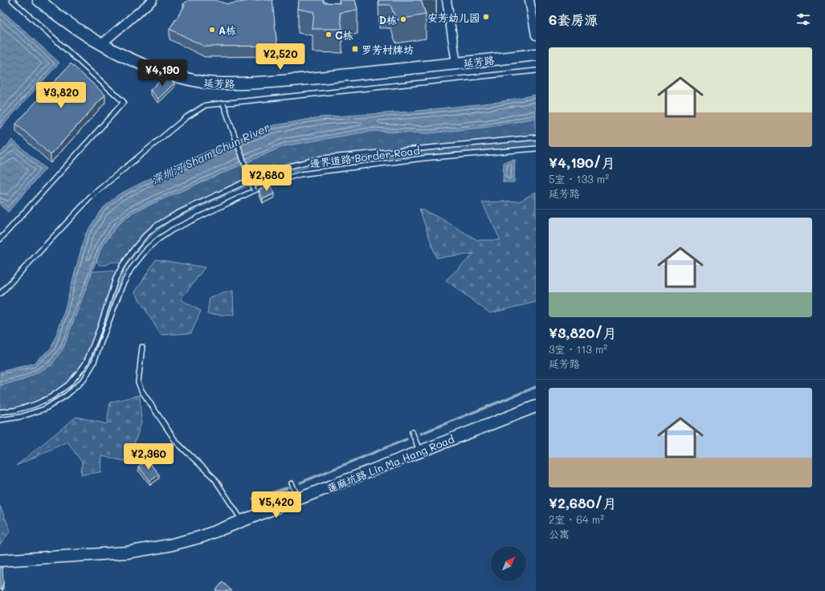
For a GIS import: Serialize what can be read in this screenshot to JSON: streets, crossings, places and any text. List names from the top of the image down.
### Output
{
  "streets": {
    "street": ["延芳路", "蓮麻坑路 Lin Ma Hang Road"],
    "lane": ["邊界道路 Border Road"]
  },
  "water": ["深圳河 Sham Chun River"],
  "places": {
    "other": [
      "安芳幼儿园",
      "D栋",
      "A栋",
      "C栋"
    ],
    "transit": ["罗芳村牌坊"]
  },
  "north": "top right",
  "page": {
    "heading": "6套房源",
    "list": [
      {
        "name": "¥4,190/月",
        "note": "5室 · 133 m² · 延芳路"
      },
      {
        "name": "¥3,820/月",
        "note": "3室 · 113 m² · 延芳路"
      },
      {
        "name": "¥2,680/月",
        "note": "2室 · 64 m² · 公寓"
      }
    ],
    "price": [
      "¥2,520",
      "¥4,190",
      "¥3,820",
      "¥2,680",
      "¥2,360",
      "¥5,420"
    ]
  }
}
